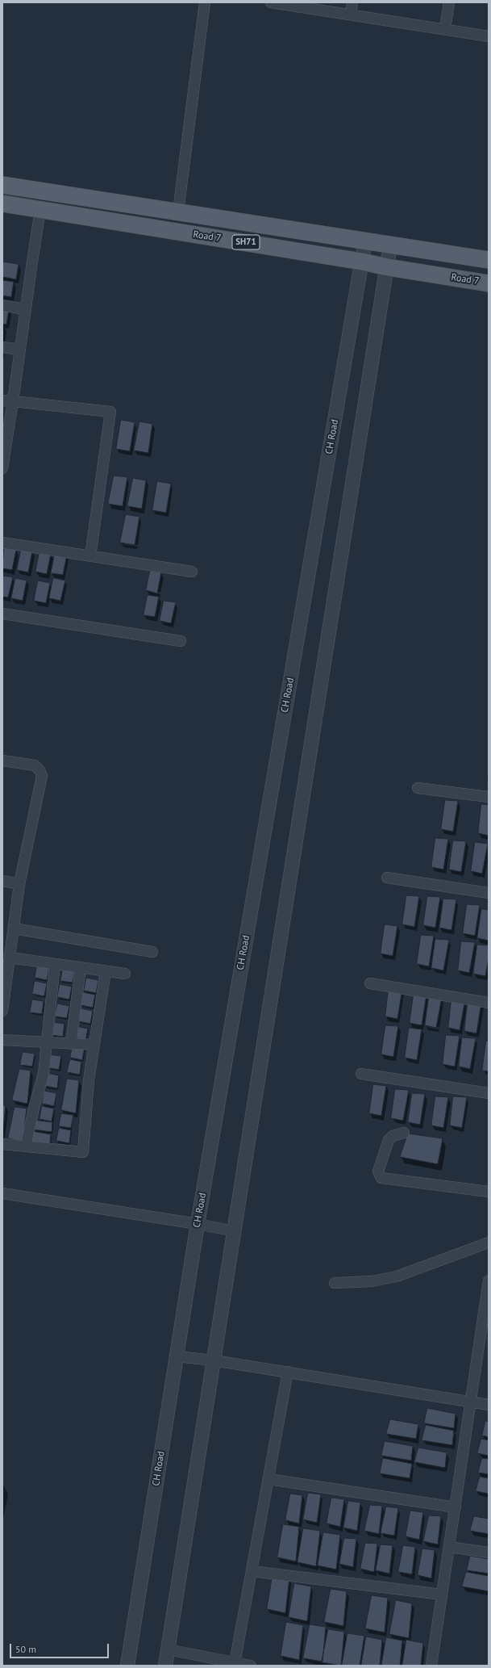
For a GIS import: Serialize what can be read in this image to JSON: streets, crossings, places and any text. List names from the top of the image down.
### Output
{
  "streets": {
    "main road": ["Road 7", "SH71"],
    "street": ["CH Road"]
  },
  "crossings": [
    ["Road 7", "CH Road"]
  ],
  "scale_bar": "50 m"
}
